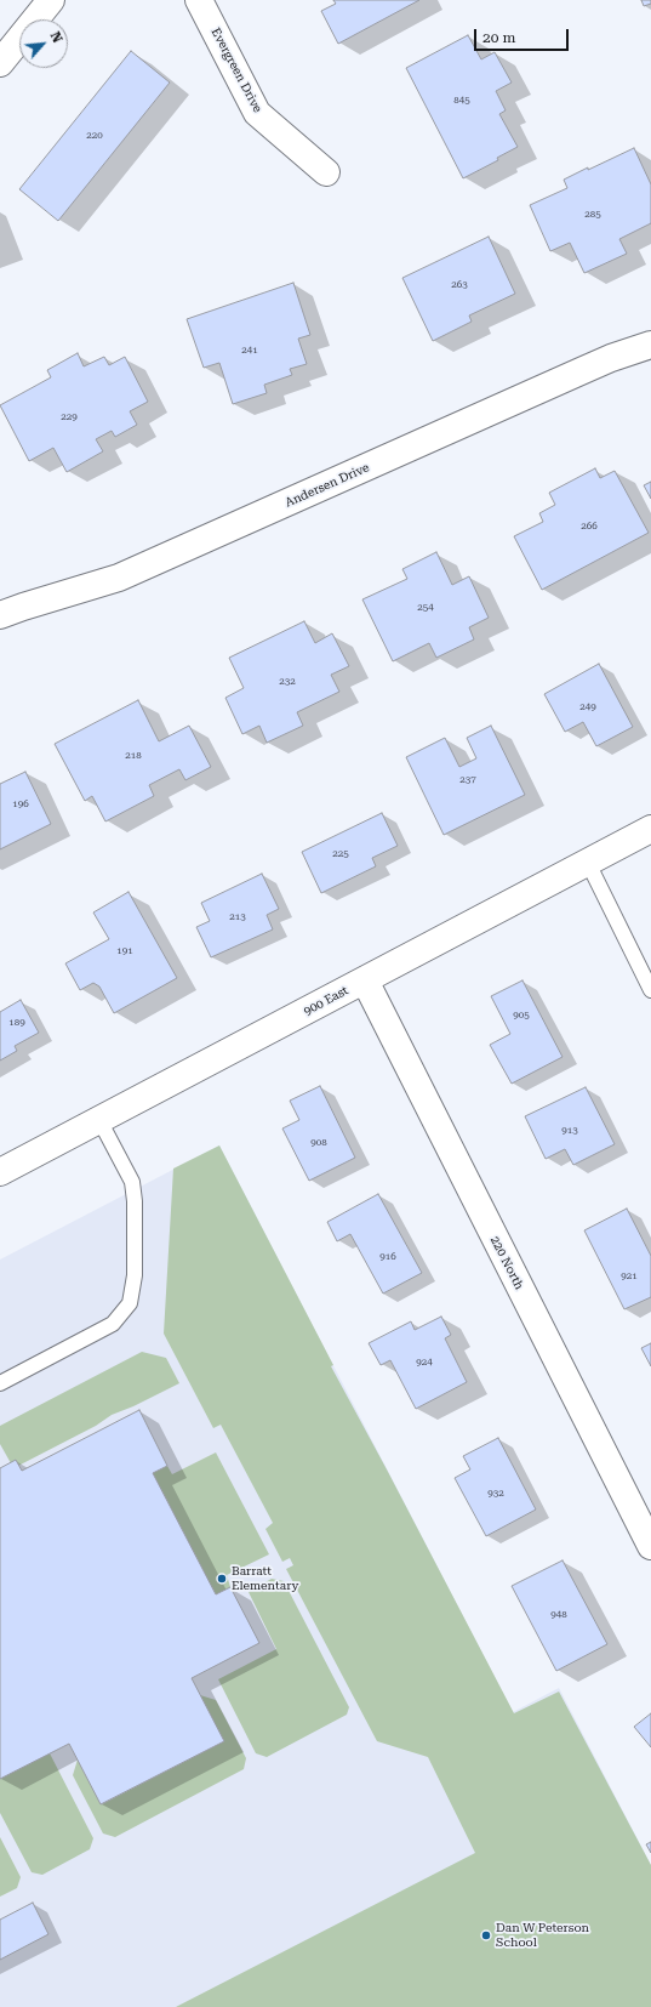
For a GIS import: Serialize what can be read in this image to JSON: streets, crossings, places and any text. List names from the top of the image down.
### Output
{
  "streets": {
    "street": [
      "Evergreen Drive",
      "Andersen Drive",
      "900 East",
      "220 North"
    ]
  },
  "crossings": [
    ["900 East", "220 North"]
  ],
  "places": ["Barratt Elementary", "Dan W Peterson School"],
  "house_numbers": [
    "845",
    "220",
    "285",
    "263",
    "241",
    "229",
    "266",
    "254",
    "232",
    "249",
    "218",
    "237",
    "196",
    "225",
    "213",
    "191",
    "905",
    "189",
    "913",
    "908",
    "916",
    "921",
    "924",
    "932",
    "948"
  ],
  "scale_bar": "20 m",
  "north": "top right"
}
